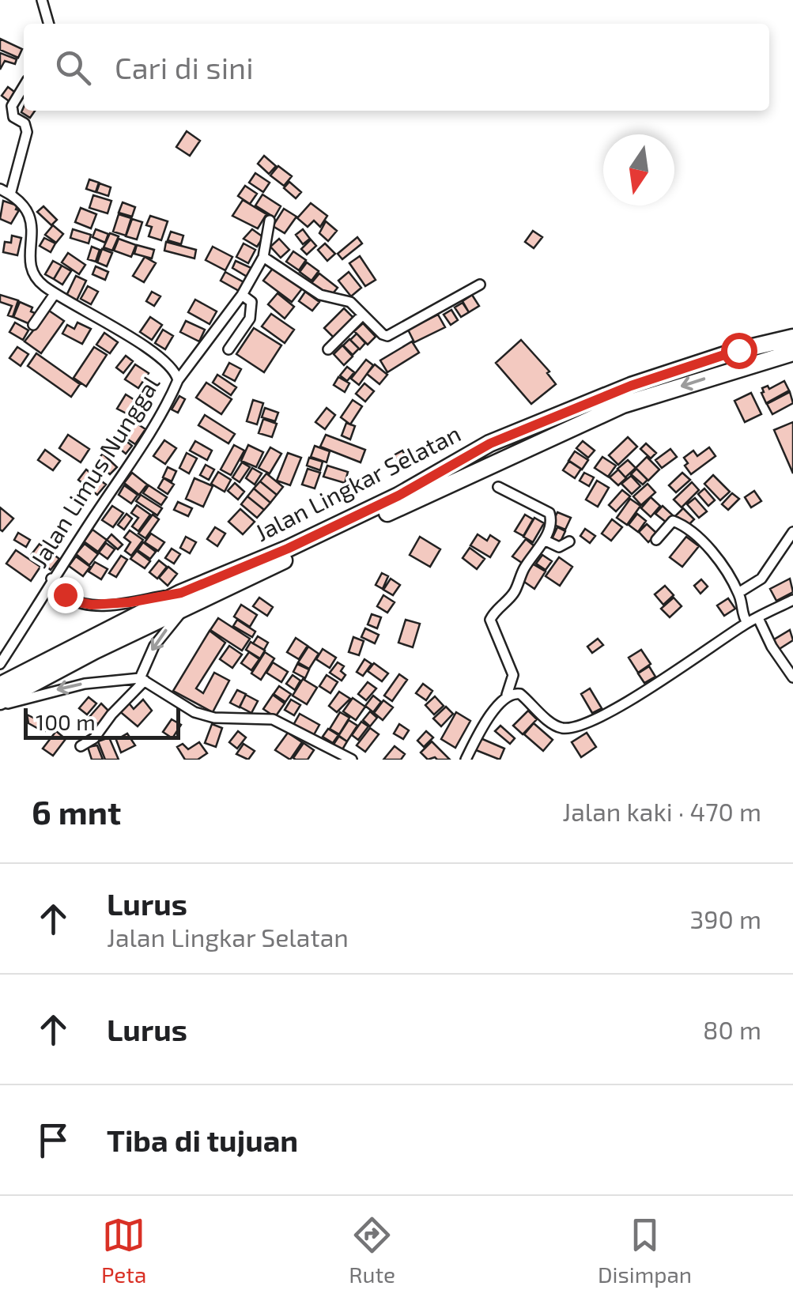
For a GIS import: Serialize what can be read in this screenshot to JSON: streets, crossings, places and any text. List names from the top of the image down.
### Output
{
  "streets": {
    "main road": ["Jalan Lingkar Selatan"],
    "street": ["Jalan Limus Nunggal"]
  },
  "scale_bar": "100 m",
  "north": "bottom",
  "page": {
    "search": "Cari di sini",
    "scale": "100 m",
    "heading": ["6 mnt", "Jalan kaki · 470 m"],
    "list": [
      ["Lurus", "Jalan Lingkar Selatan", "390 m"],
      ["Lurus", "80 m"],
      "Tiba di tujuan"
    ],
    "nav": ["Peta", "Rute", "Disimpan"]
  }
}
